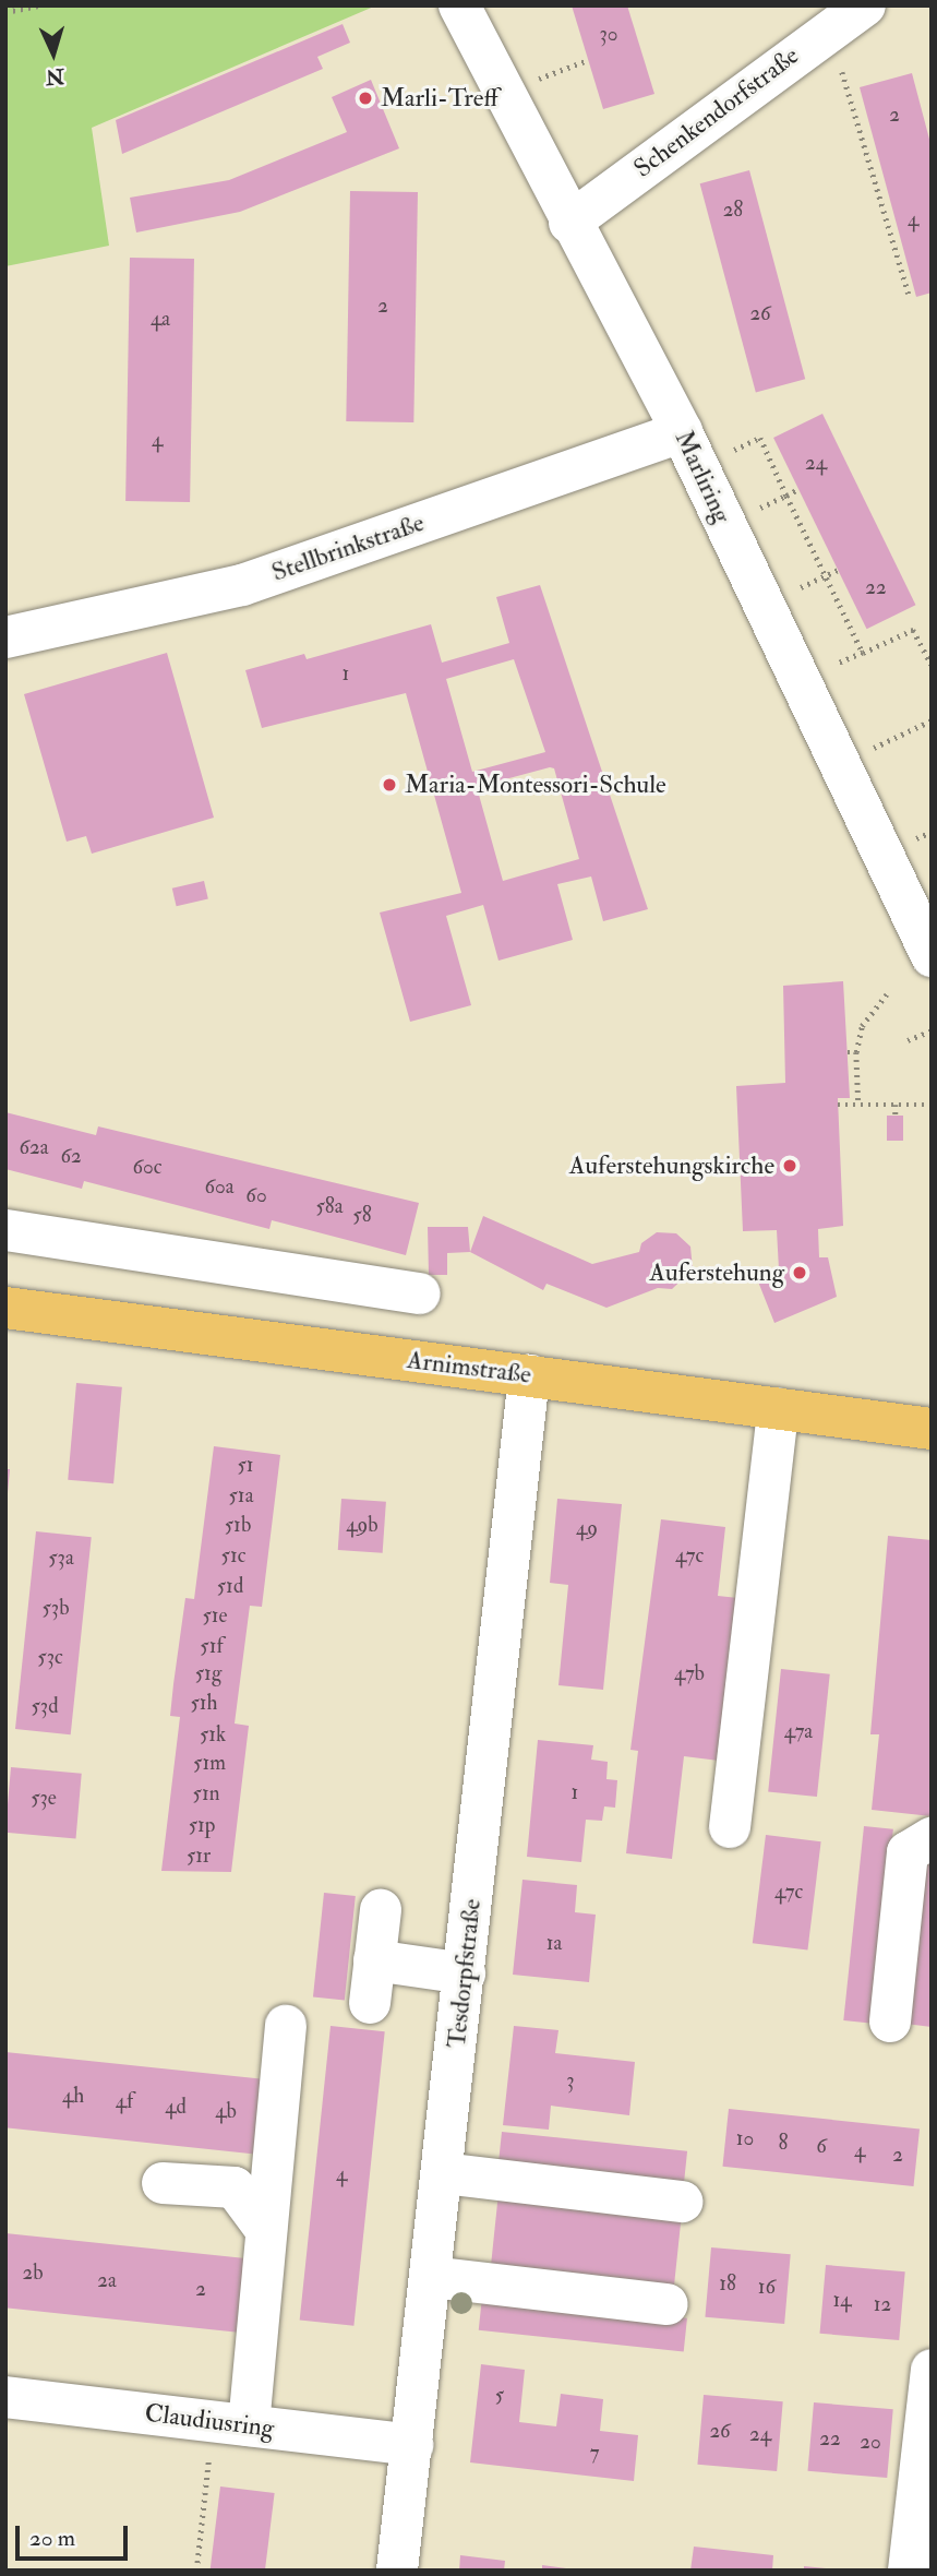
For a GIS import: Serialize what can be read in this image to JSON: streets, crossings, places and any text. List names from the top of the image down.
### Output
{
  "streets": {
    "main road": ["Arnimstraße"],
    "street": [
      "Schenkendorfstraße",
      "Marliring",
      "Stellbrinkstraße",
      "Tesdorpfstraße",
      "Claudiusring"
    ]
  },
  "crossings": [
    ["Schenkendorfstraße", "Marliring"],
    ["Marliring", "Stellbrinkstraße"],
    ["Arnimstraße", "Tesdorpfstraße"],
    ["Tesdorpfstraße", "Claudiusring"]
  ],
  "places": [
    "Marli-Treff",
    "Maria-Montessori-Schule",
    "Auferstehungskirche",
    "Auferstehung"
  ],
  "house_numbers": [
    "30",
    "2",
    "28",
    "4",
    "2",
    "26",
    "4a",
    "4",
    "24",
    "22",
    "1",
    "62a",
    "62",
    "60c",
    "60a",
    "60",
    "58a",
    "58",
    "51",
    "51a",
    "51b",
    "49b",
    "49",
    "51c",
    "47c",
    "53a",
    "51d",
    "53b",
    "51e",
    "51f",
    "53c",
    "51g",
    "47b",
    "51h",
    "53d",
    "47a",
    "51k",
    "51m",
    "1",
    "51n",
    "53e",
    "51p",
    "51r",
    "47c",
    "1a",
    "3",
    "4h",
    "4f",
    "4d",
    "4b",
    "10",
    "8",
    "6",
    "4",
    "2",
    "4",
    "2b",
    "2a",
    "18",
    "16",
    "2",
    "14",
    "12",
    "5",
    "26",
    "24",
    "22",
    "20",
    "7"
  ],
  "scale_bar": "20 m",
  "north": "bottom"
}
